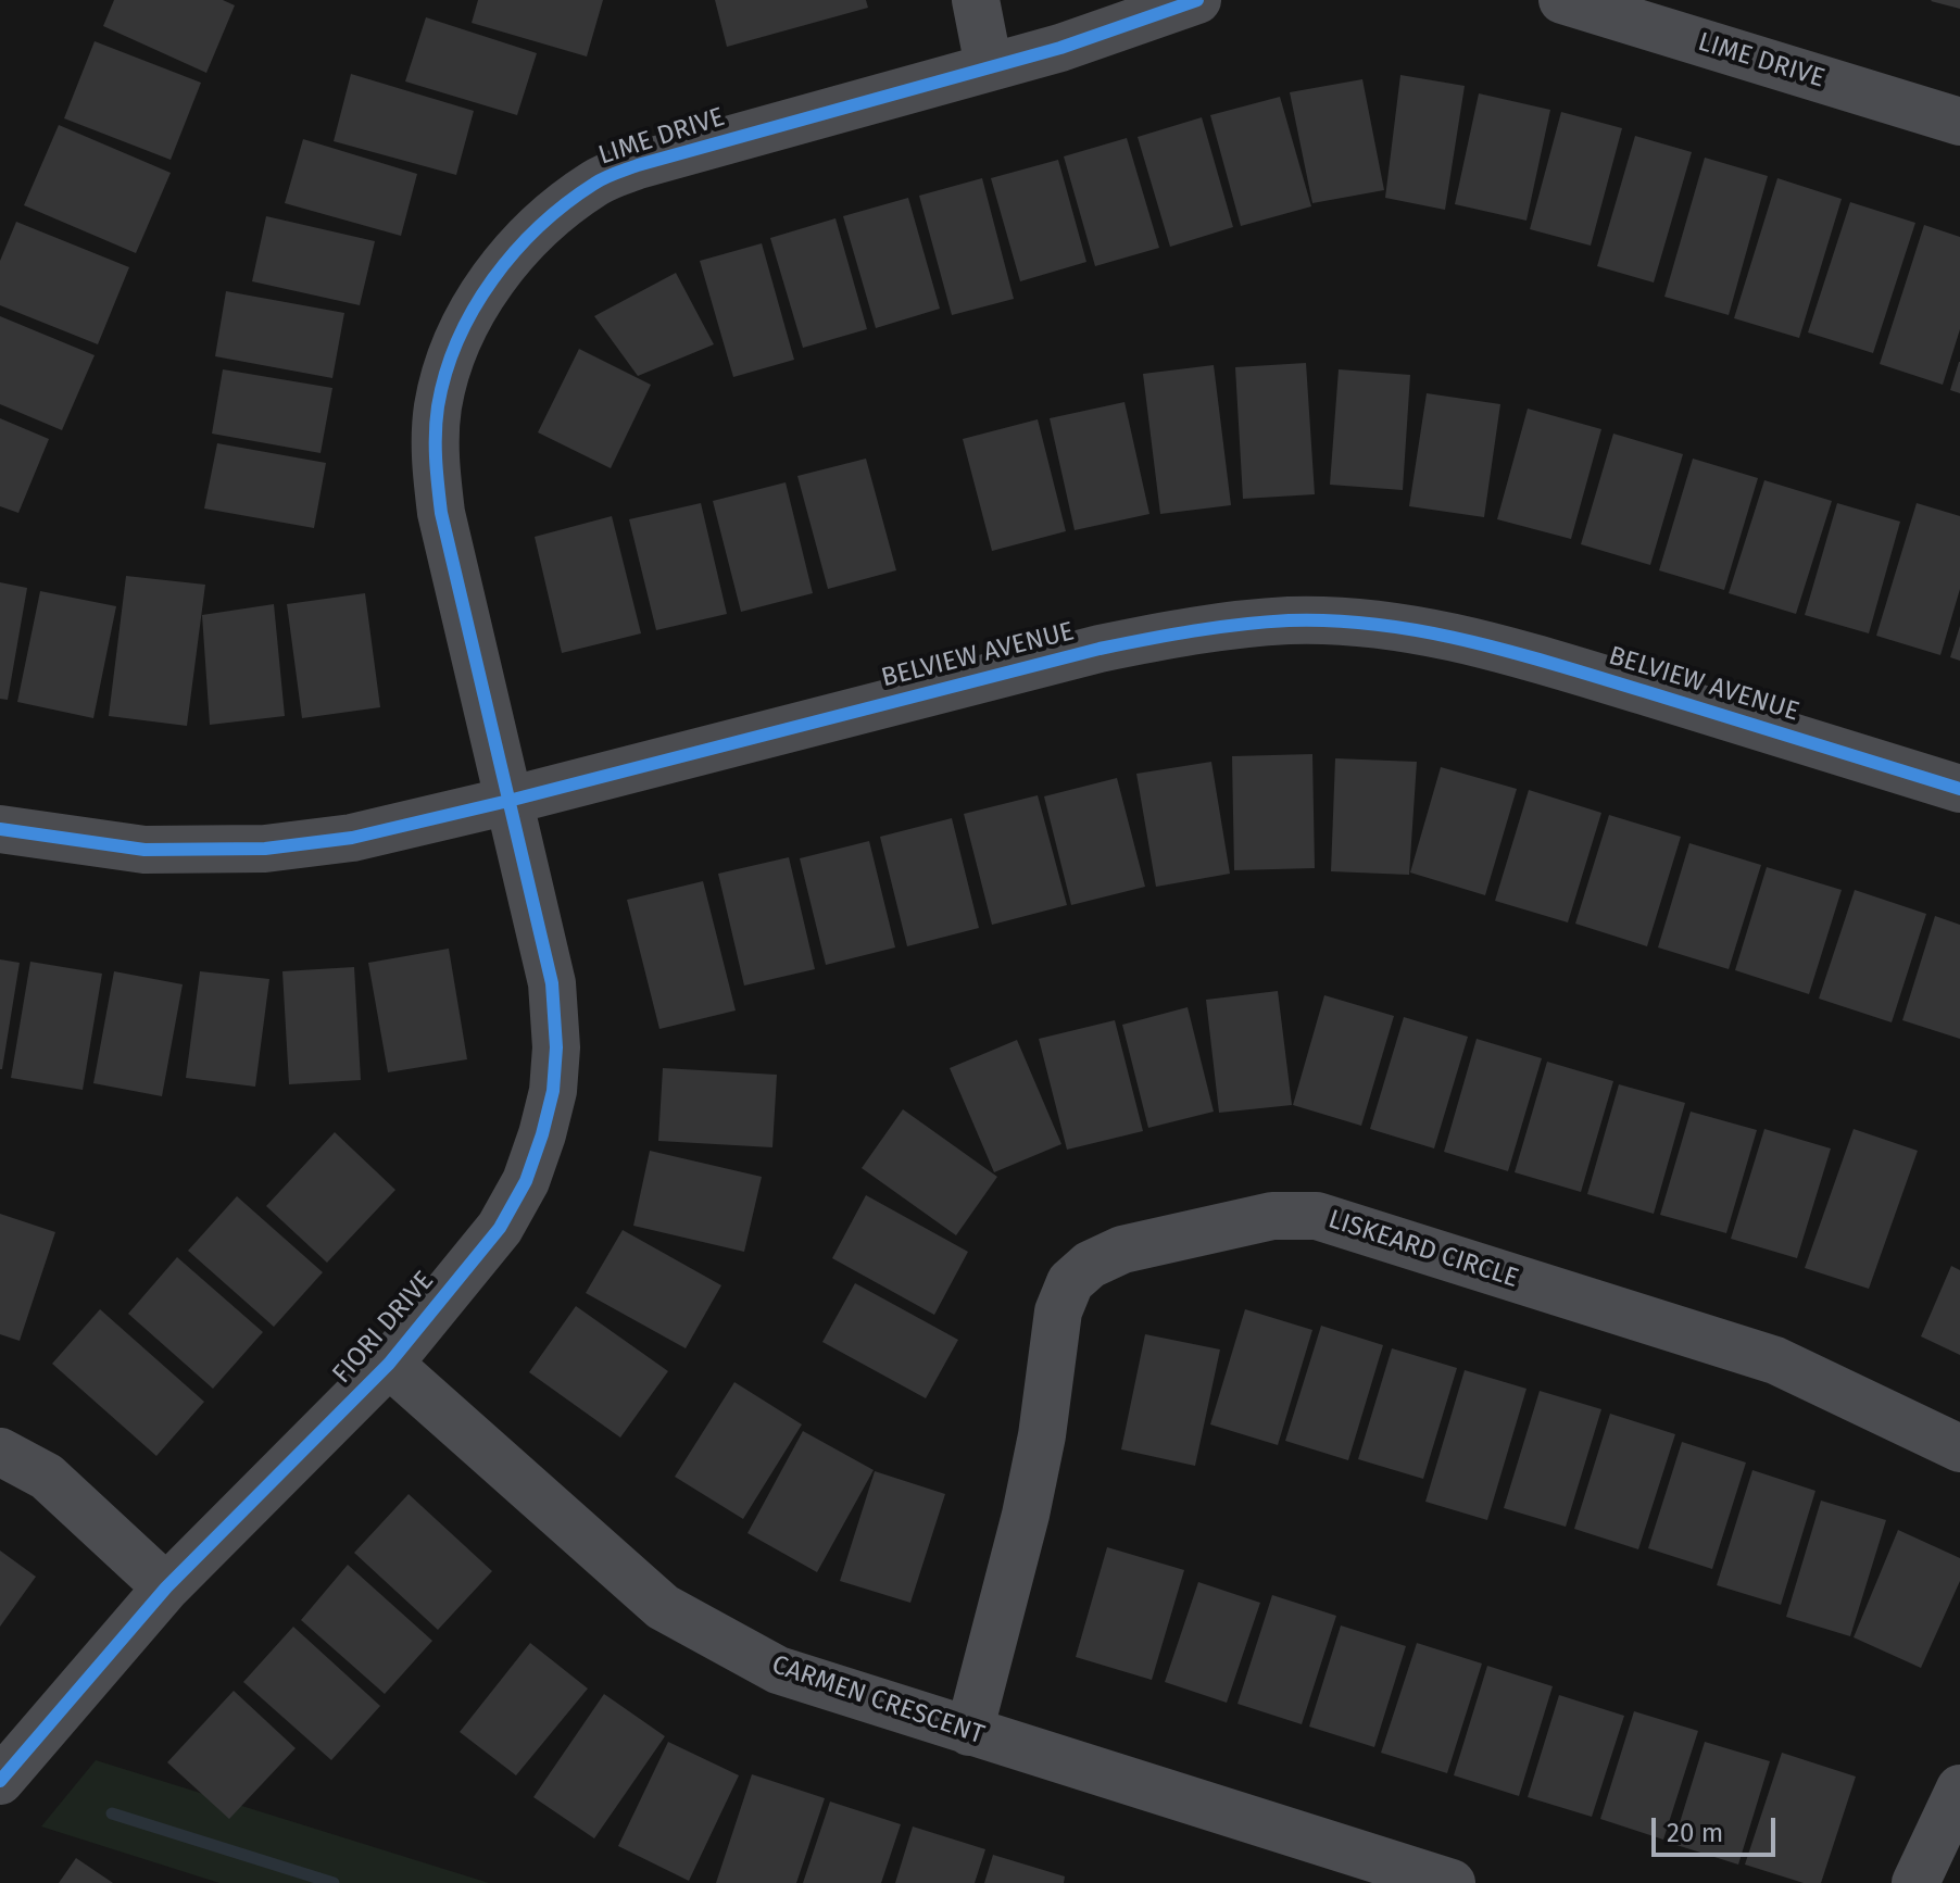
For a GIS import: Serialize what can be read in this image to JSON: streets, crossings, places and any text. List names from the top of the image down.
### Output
{
  "streets": {
    "street": [
      "LIME DRIVE",
      "BELVIEW AVENUE",
      "LISKEARD CIRCLE",
      "FIORI DRIVE",
      "CARMEN CRESCENT"
    ]
  },
  "crossings": [
    ["LIME DRIVE", "BELVIEW AVENUE"],
    ["LIME DRIVE", "FIORI DRIVE"],
    ["BELVIEW AVENUE", "FIORI DRIVE"],
    ["LISKEARD CIRCLE", "CARMEN CRESCENT"],
    ["FIORI DRIVE", "CARMEN CRESCENT"]
  ],
  "scale_bar": "20 m"
}
